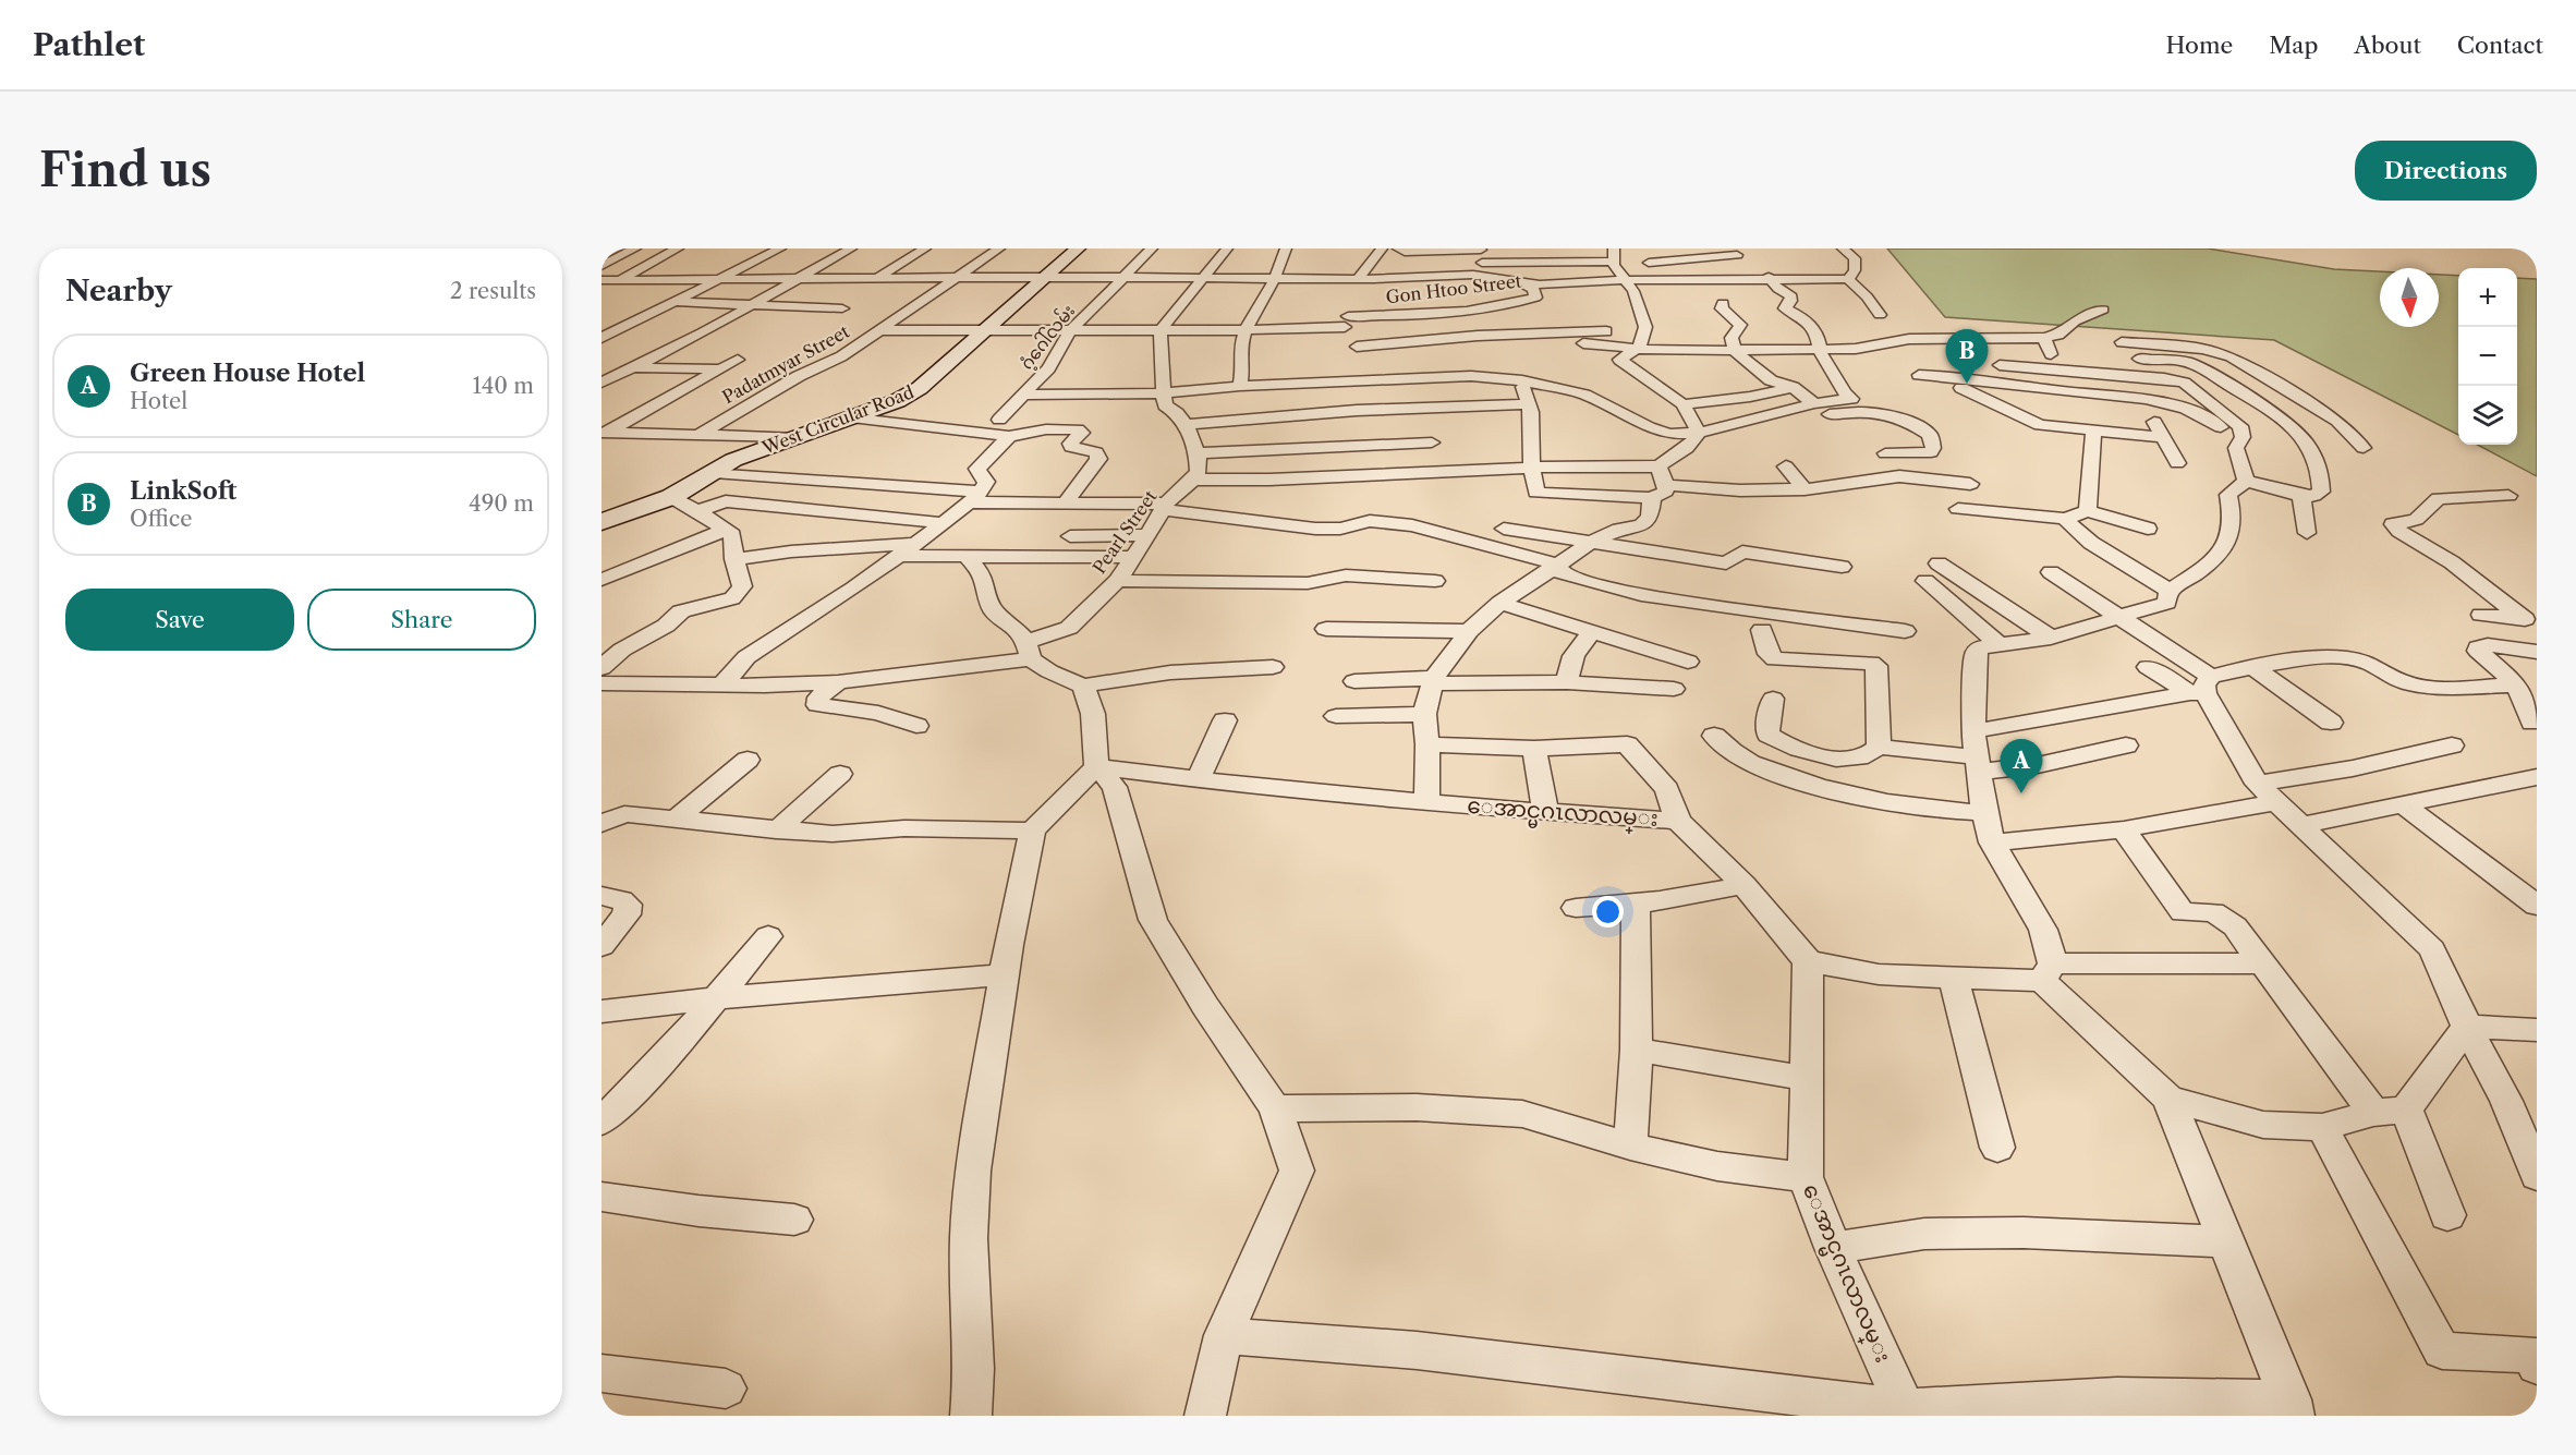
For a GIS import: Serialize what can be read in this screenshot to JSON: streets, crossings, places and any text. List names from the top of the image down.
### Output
{
  "streets": {
    "street": [
      "Gon Htoo Street",
      "ဂံ့ဂေါ်လမ်း",
      "Padatmyar Street",
      "West Circular Road",
      "Pearl Street",
      "ေအာင္မဂၤလာလမ္း"
    ]
  },
  "north": "bottom",
  "page": {
    "header": "Pathlet",
    "nav": [
      "Home",
      "Map",
      "About",
      "Contact"
    ],
    "buttons": [
      "Directions",
      ["Save", "Share"]
    ],
    "title": "Find us",
    "heading": ["Nearby", "2 results"],
    "map_buttons": ["+", "−"],
    "pins": ["B", "A"],
    "list": [
      {
        "mark": "A",
        "name": "Green House Hotel",
        "note": "Hotel",
        "value": "140 m"
      },
      {
        "mark": "B",
        "name": "LinkSoft",
        "note": "Office",
        "value": "490 m"
      }
    ]
  }
}
